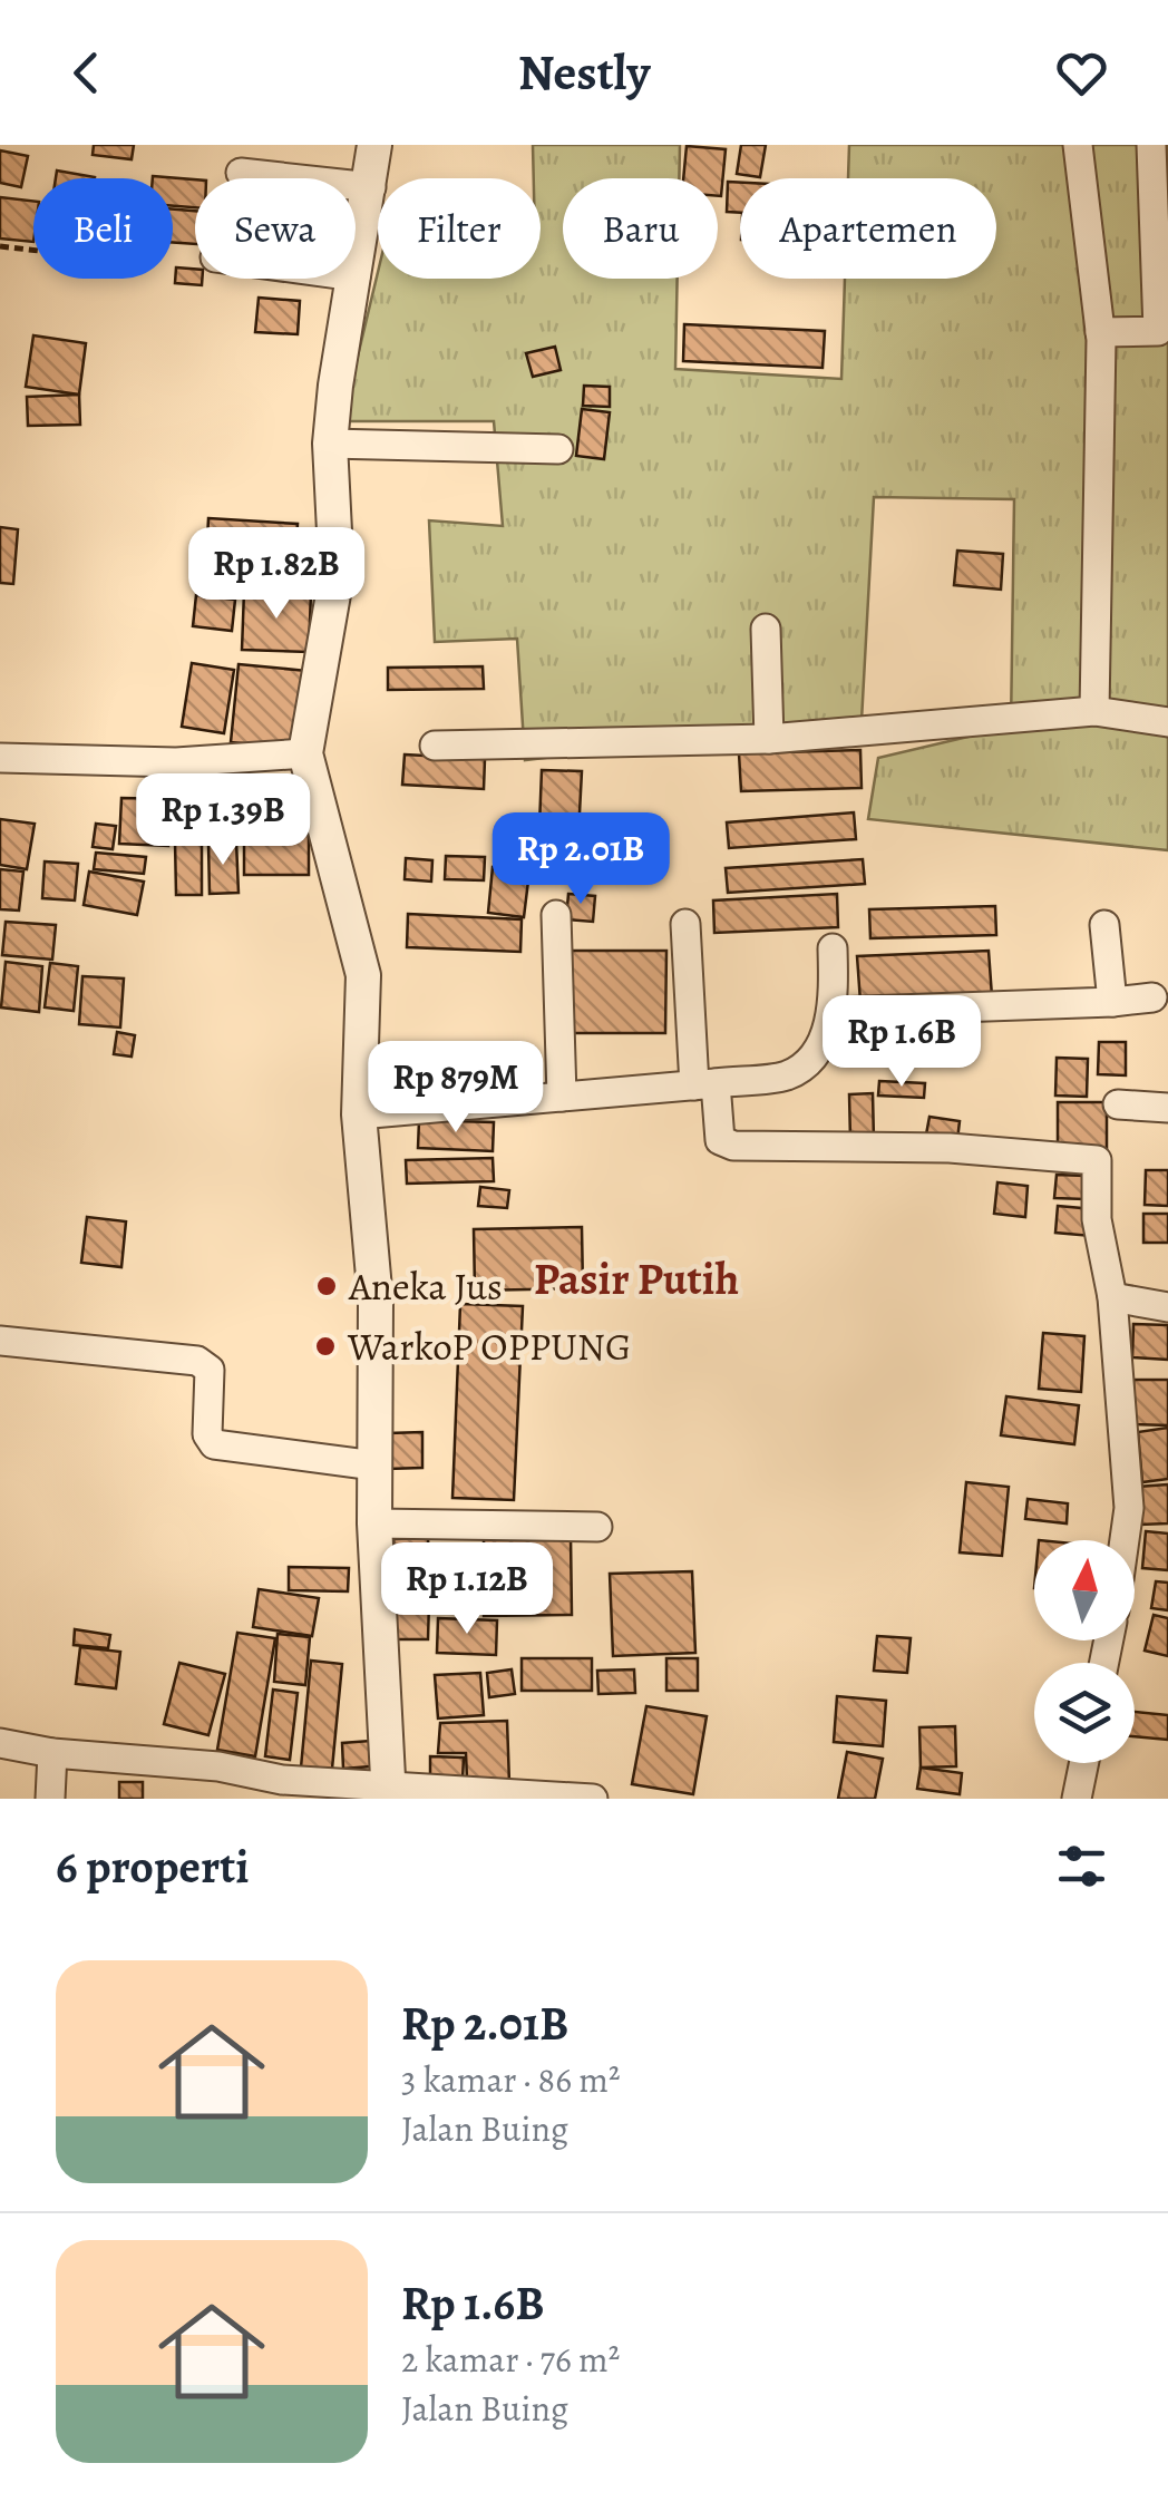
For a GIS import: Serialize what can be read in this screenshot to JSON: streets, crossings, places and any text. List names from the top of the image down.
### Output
{
  "districts": ["Pasir Putih"],
  "places": ["Aneka Jus", "WarkoP OPPUNG"],
  "north": "top",
  "page": {
    "header": "Nestly",
    "chip": [
      "Beli",
      "Sewa",
      "Filter",
      "Baru",
      "Apartemen"
    ],
    "price": [
      "Rp 1.82B",
      "Rp 1.39B",
      "Rp 2.01B",
      "Rp 1.6B",
      "Rp 879M",
      "Rp 1.12B"
    ],
    "heading": "6 properti",
    "list": [
      {
        "name": "Rp 2.01B",
        "note": "3 kamar · 86 m² · Jalan Buing"
      },
      {
        "name": "Rp 1.6B",
        "note": "2 kamar · 76 m² · Jalan Buing"
      }
    ]
  }
}
